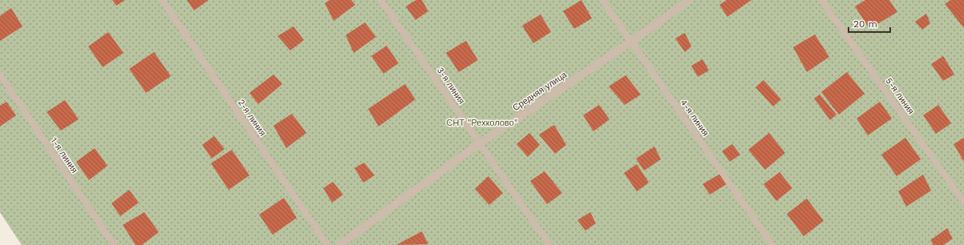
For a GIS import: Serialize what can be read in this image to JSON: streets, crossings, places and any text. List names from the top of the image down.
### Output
{
  "streets": {
    "street": ["Средняя улица"],
    "lane": [
      "3-я линия",
      "5-я линия",
      "2-я линия",
      "4-я линия",
      "1-я линия"
    ]
  },
  "crossings": [
    ["3-я линия", "Средняя улица"],
    ["Средняя улица", "4-я линия"]
  ],
  "parks": ["СНТ \"Рехколово\""],
  "scale_bar": "20 m"
}
